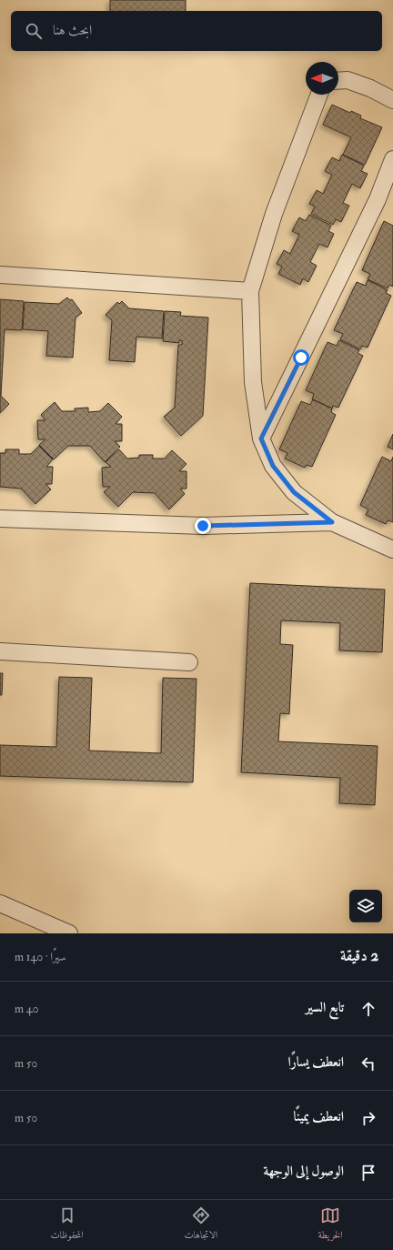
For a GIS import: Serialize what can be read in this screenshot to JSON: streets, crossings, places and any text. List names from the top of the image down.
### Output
{
  "north": "left",
  "page": {
    "search": "ابحث هنا",
    "heading": ["2 دقيقة", "سيرًا · 140 m"],
    "list": [
      ["تابع السير", "40 m"],
      ["انعطف يسارًا", "50 m"],
      ["انعطف يمينًا", "50 m"],
      "الوصول إلى الوجهة"
    ],
    "nav": ["الخريطة", "الاتجاهات", "المحفوظات"]
  }
}
